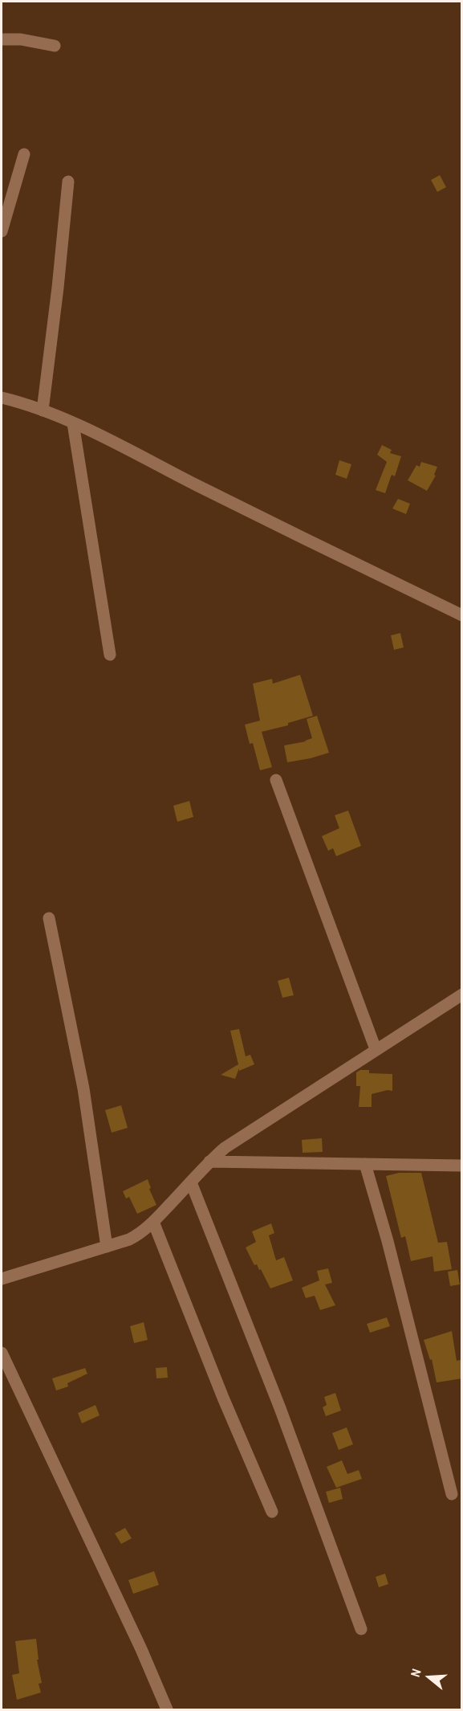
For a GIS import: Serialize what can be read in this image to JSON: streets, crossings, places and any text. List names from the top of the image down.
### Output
{
  "north": "left"
}
